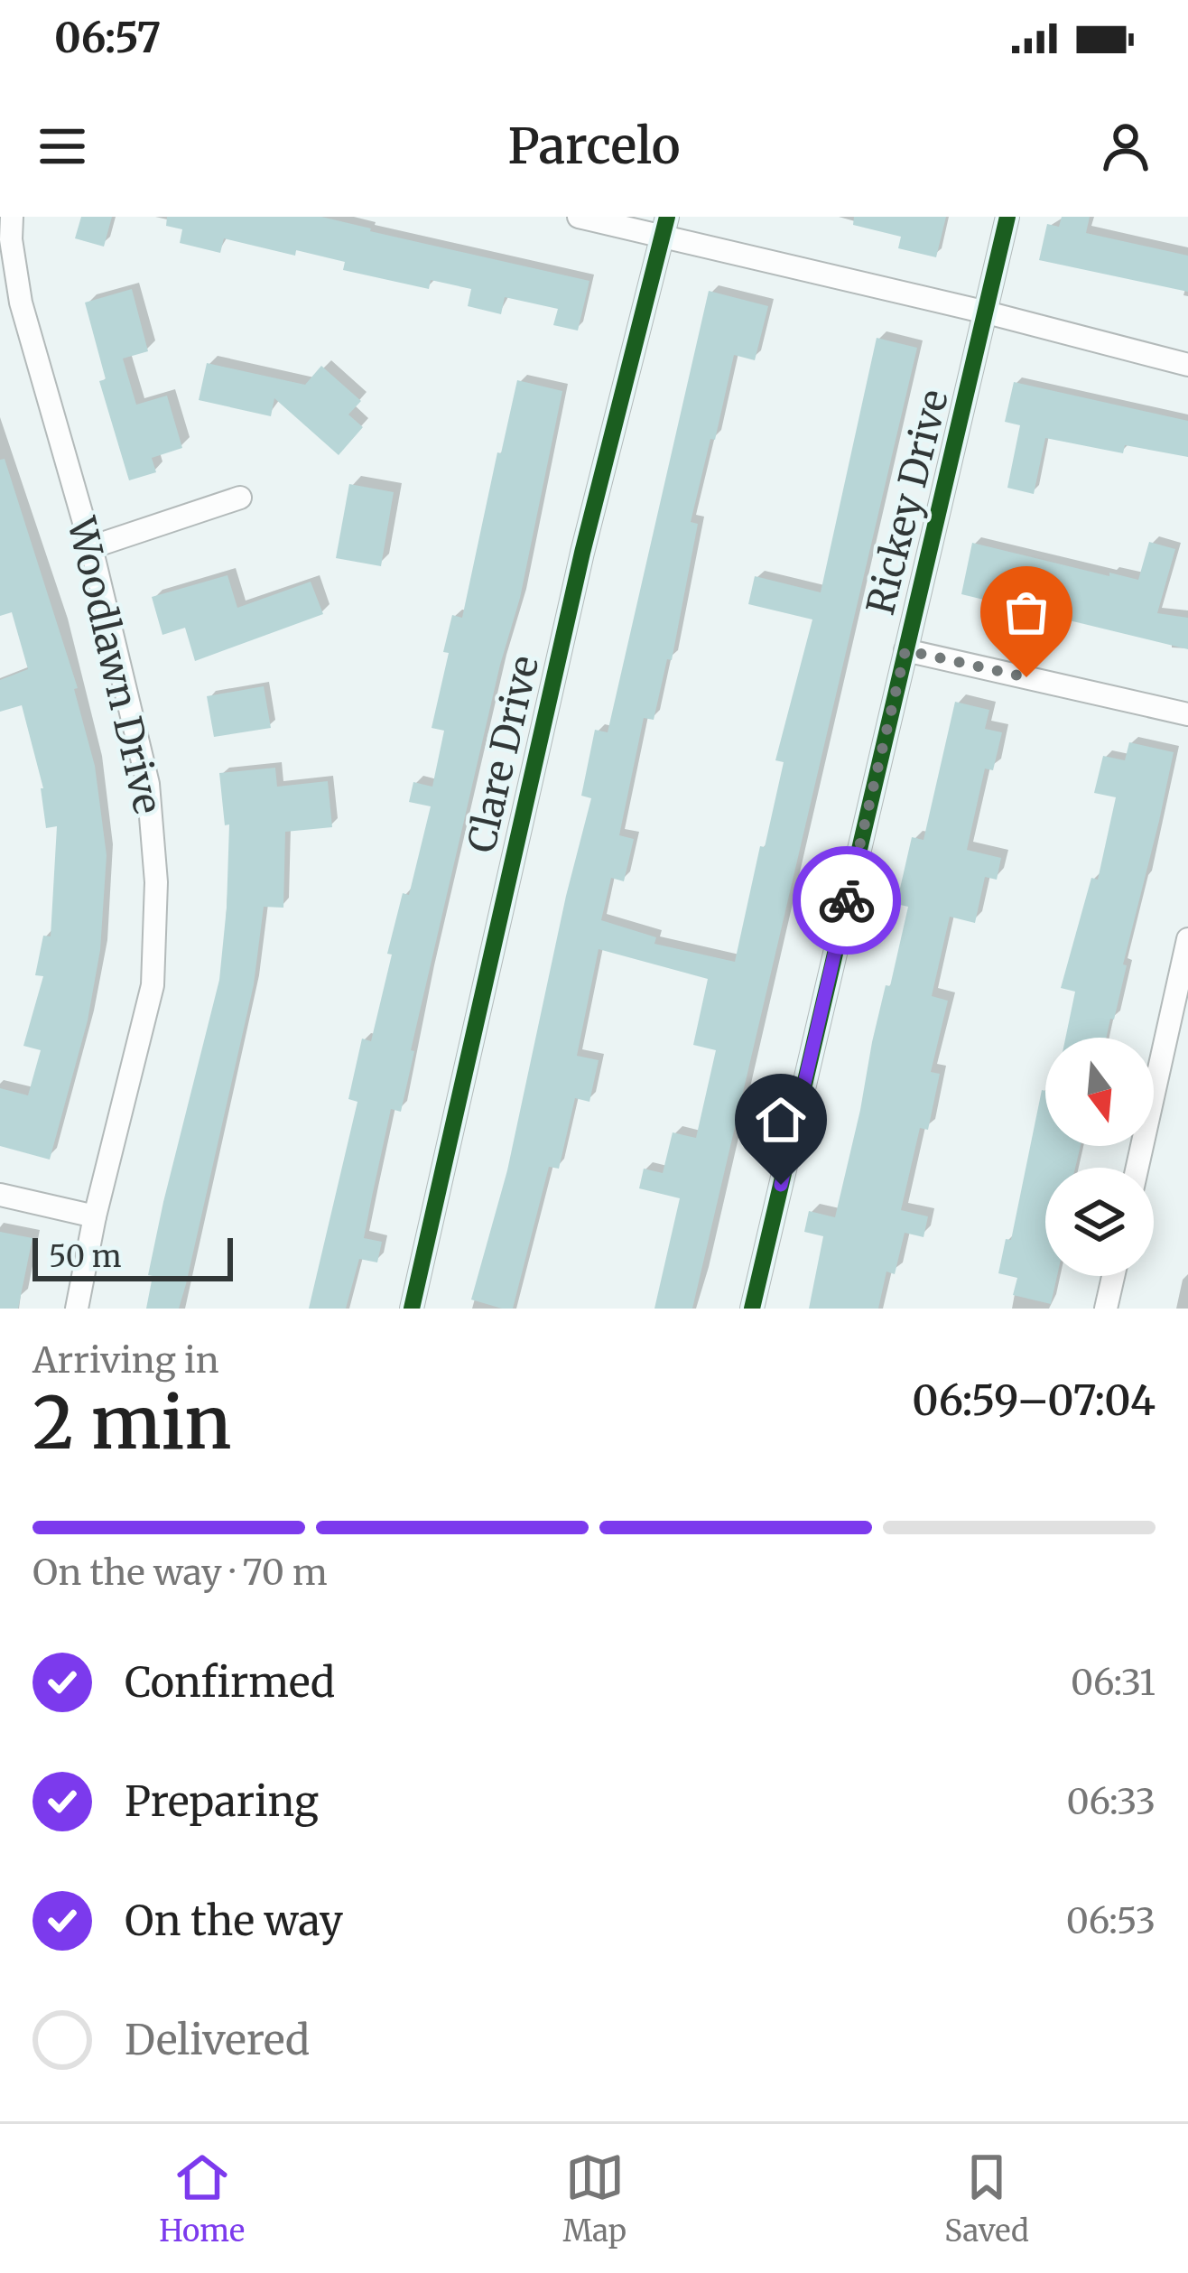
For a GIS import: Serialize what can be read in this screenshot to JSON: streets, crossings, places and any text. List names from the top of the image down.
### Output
{
  "streets": {
    "street": ["Rickey Drive", "Woodlawn Drive", "Clare Drive"]
  },
  "scale_bar": "50 m",
  "north": "bottom",
  "page": {
    "status": "06:57",
    "header": "Parcelo",
    "scale": "50 m",
    "heading": ["2 min", "Arriving in", "06:59–07:04"],
    "bar": "On the way · 70 m",
    "list": [
      ["Confirmed", "06:31"],
      ["Preparing", "06:33"],
      ["On the way", "06:53"],
      "Delivered"
    ],
    "tabs": ["Home", "Map", "Saved"]
  }
}
